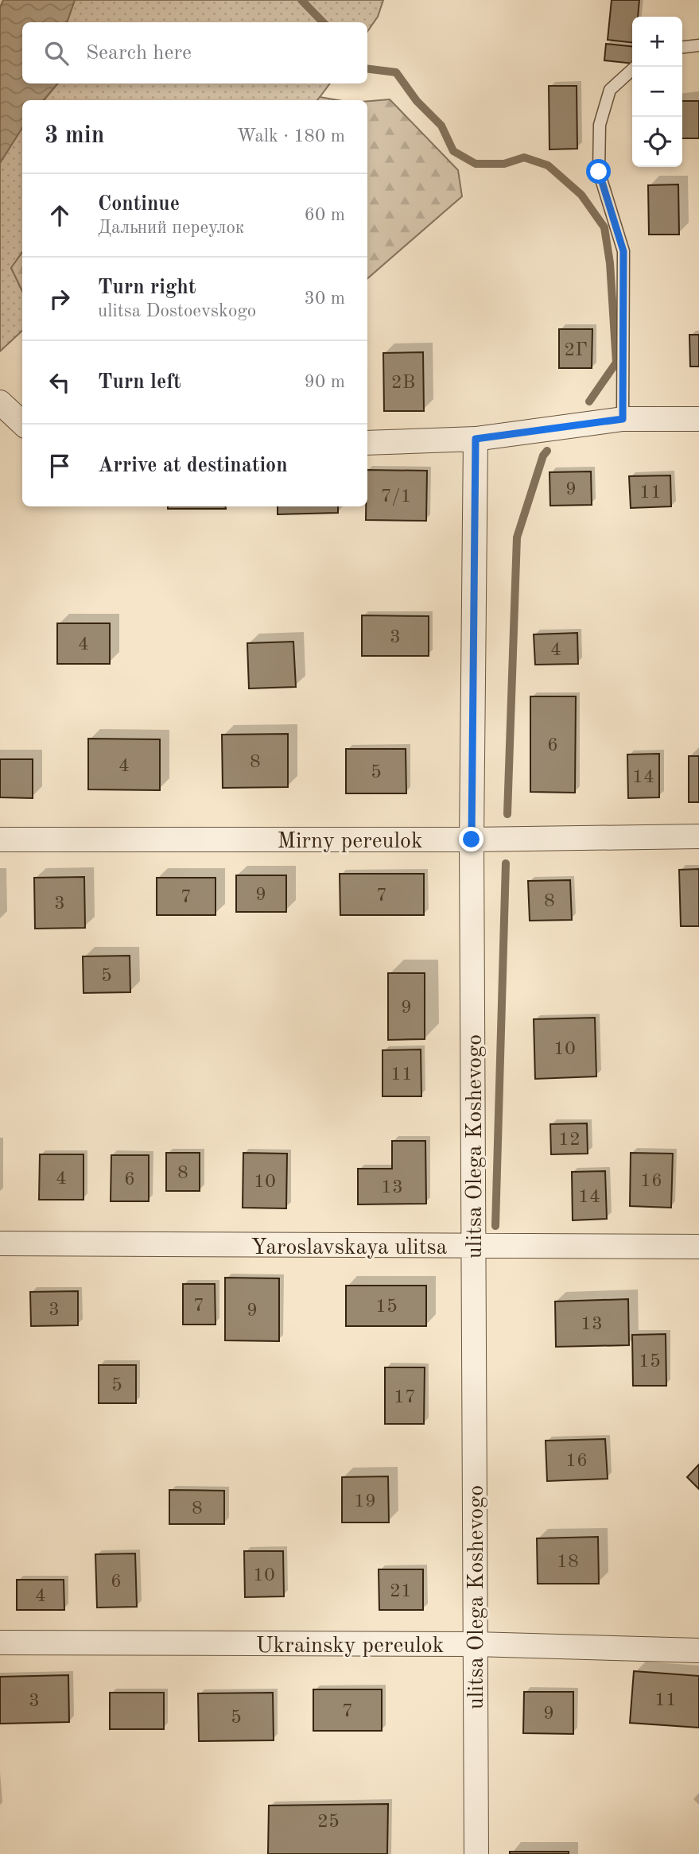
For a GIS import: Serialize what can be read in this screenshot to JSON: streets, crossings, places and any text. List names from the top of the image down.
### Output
{
  "streets": {
    "street": [
      "Mirny pereulok",
      "ulitsa Olega Koshevogo",
      "Yaroslavskaya ulitsa",
      "Ukrainsky pereulok"
    ]
  },
  "crossings": [
    ["Mirny pereulok", "ulitsa Olega Koshevogo"],
    ["ulitsa Olega Koshevogo", "Yaroslavskaya ulitsa"],
    ["ulitsa Olega Koshevogo", "Ukrainsky pereulok"]
  ],
  "house_numbers": [
    "2Г",
    "2В",
    "9",
    "11",
    "7/1",
    "3",
    "4",
    "4",
    "6",
    "8",
    "4",
    "5",
    "14",
    "9",
    "7",
    "7",
    "8",
    "3",
    "5",
    "9",
    "10",
    "11",
    "12",
    "8",
    "4",
    "6",
    "16",
    "10",
    "13",
    "14",
    "7",
    "15",
    "3",
    "9",
    "13",
    "15",
    "5",
    "17",
    "16",
    "19",
    "8",
    "18",
    "10",
    "6",
    "21",
    "4",
    "11",
    "3",
    "7",
    "9",
    "5",
    "25"
  ],
  "page": {
    "map_buttons": ["+", "−"],
    "search": "Search here",
    "heading": ["3 min", "Walk · 180 m"],
    "list": [
      ["Continue", "Дальний переулок", "60 m"],
      ["Turn right", "ulitsa Dostoevskogo", "30 m"],
      ["Turn left", "90 m"],
      "Arrive at destination"
    ]
  }
}
